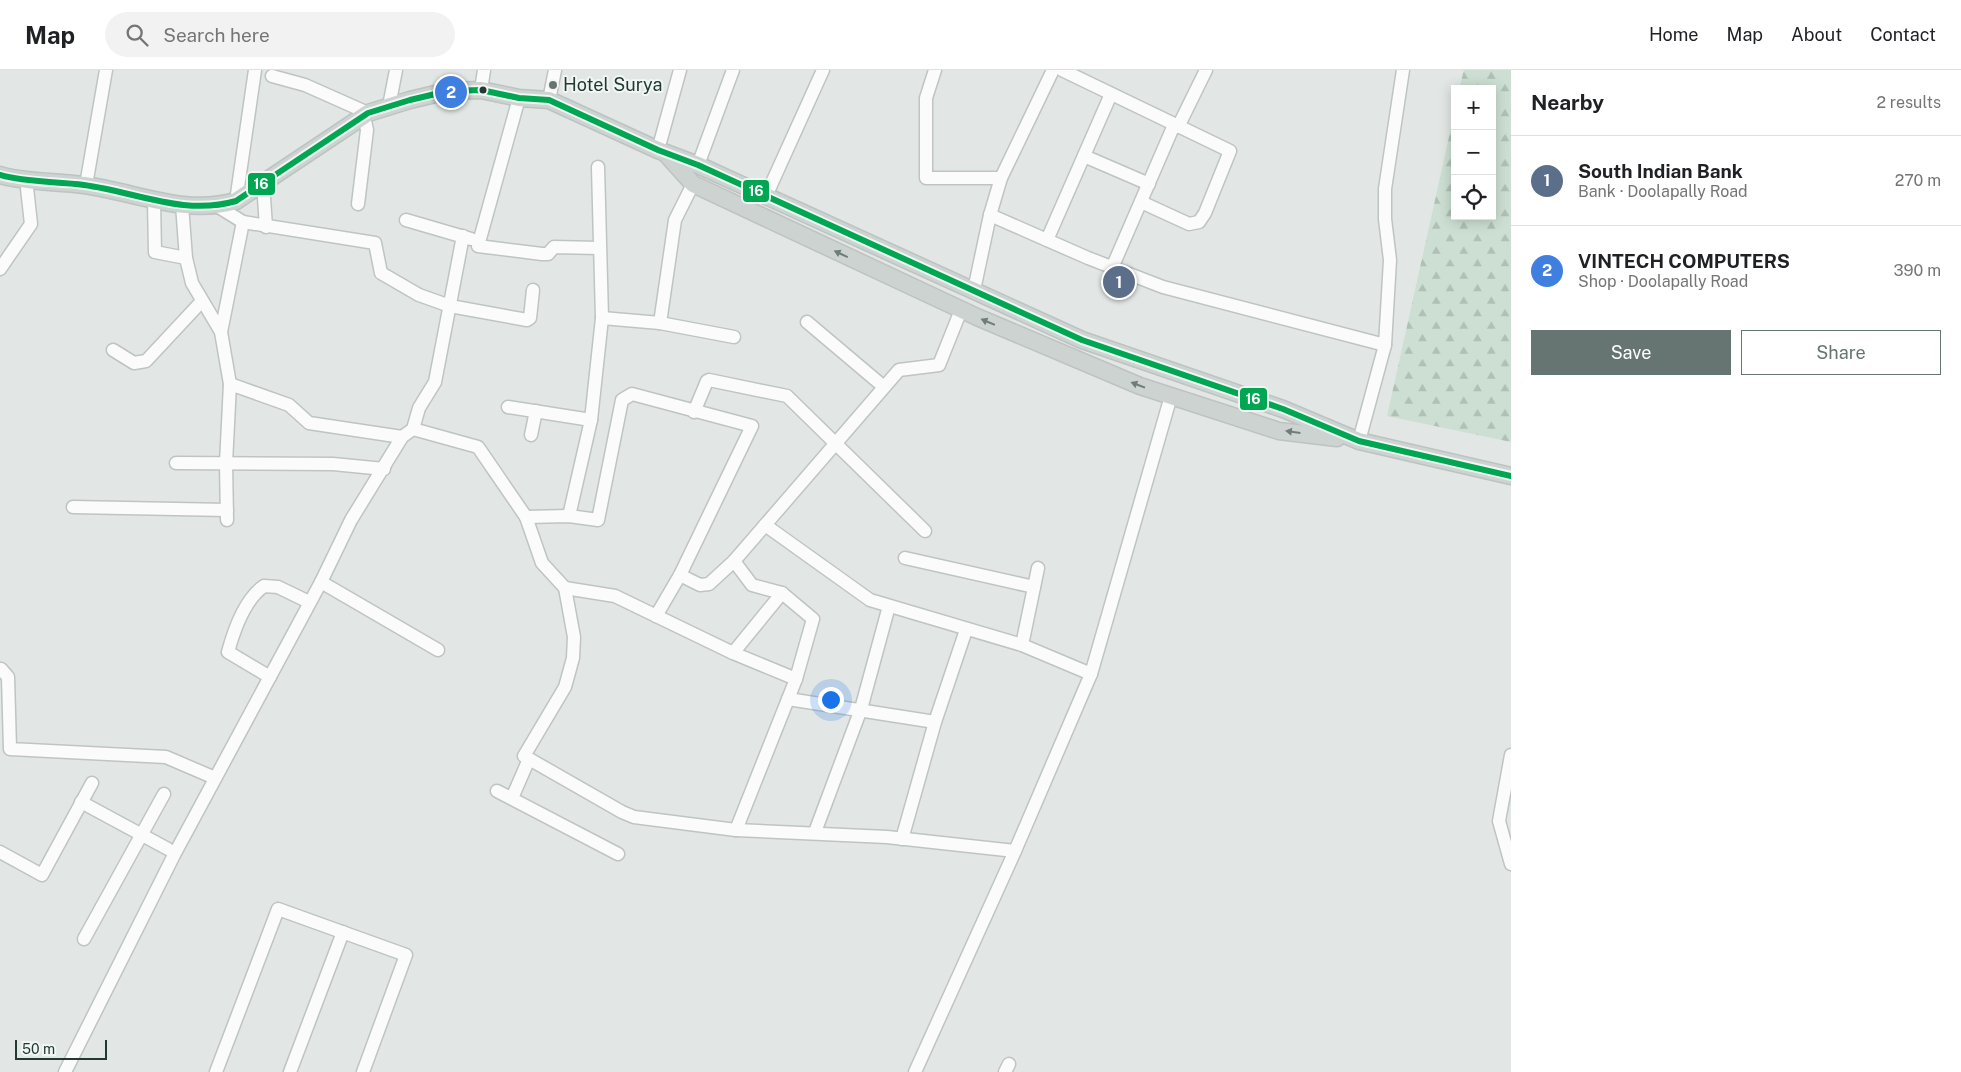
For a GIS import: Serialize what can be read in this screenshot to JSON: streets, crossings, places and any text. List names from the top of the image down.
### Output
{
  "places": ["Hotel Surya"],
  "lines": ["transit line 16"],
  "scale_bar": "50 m",
  "page": {
    "header": "Map",
    "search": "Search here",
    "nav": [
      "Home",
      "Map",
      "About",
      "Contact"
    ],
    "heading": ["Nearby", "2 results"],
    "pins": ["2", "1"],
    "map_buttons": ["+", "−"],
    "list": [
      {
        "mark": "1",
        "name": "South Indian Bank",
        "note": "Bank · Doolapally Road",
        "value": "270 m"
      },
      {
        "mark": "2",
        "name": "VINTECH COMPUTERS",
        "note": "Shop · Doolapally Road",
        "value": "390 m"
      }
    ],
    "buttons": ["Save", "Share"],
    "scale": "50 m"
  }
}
